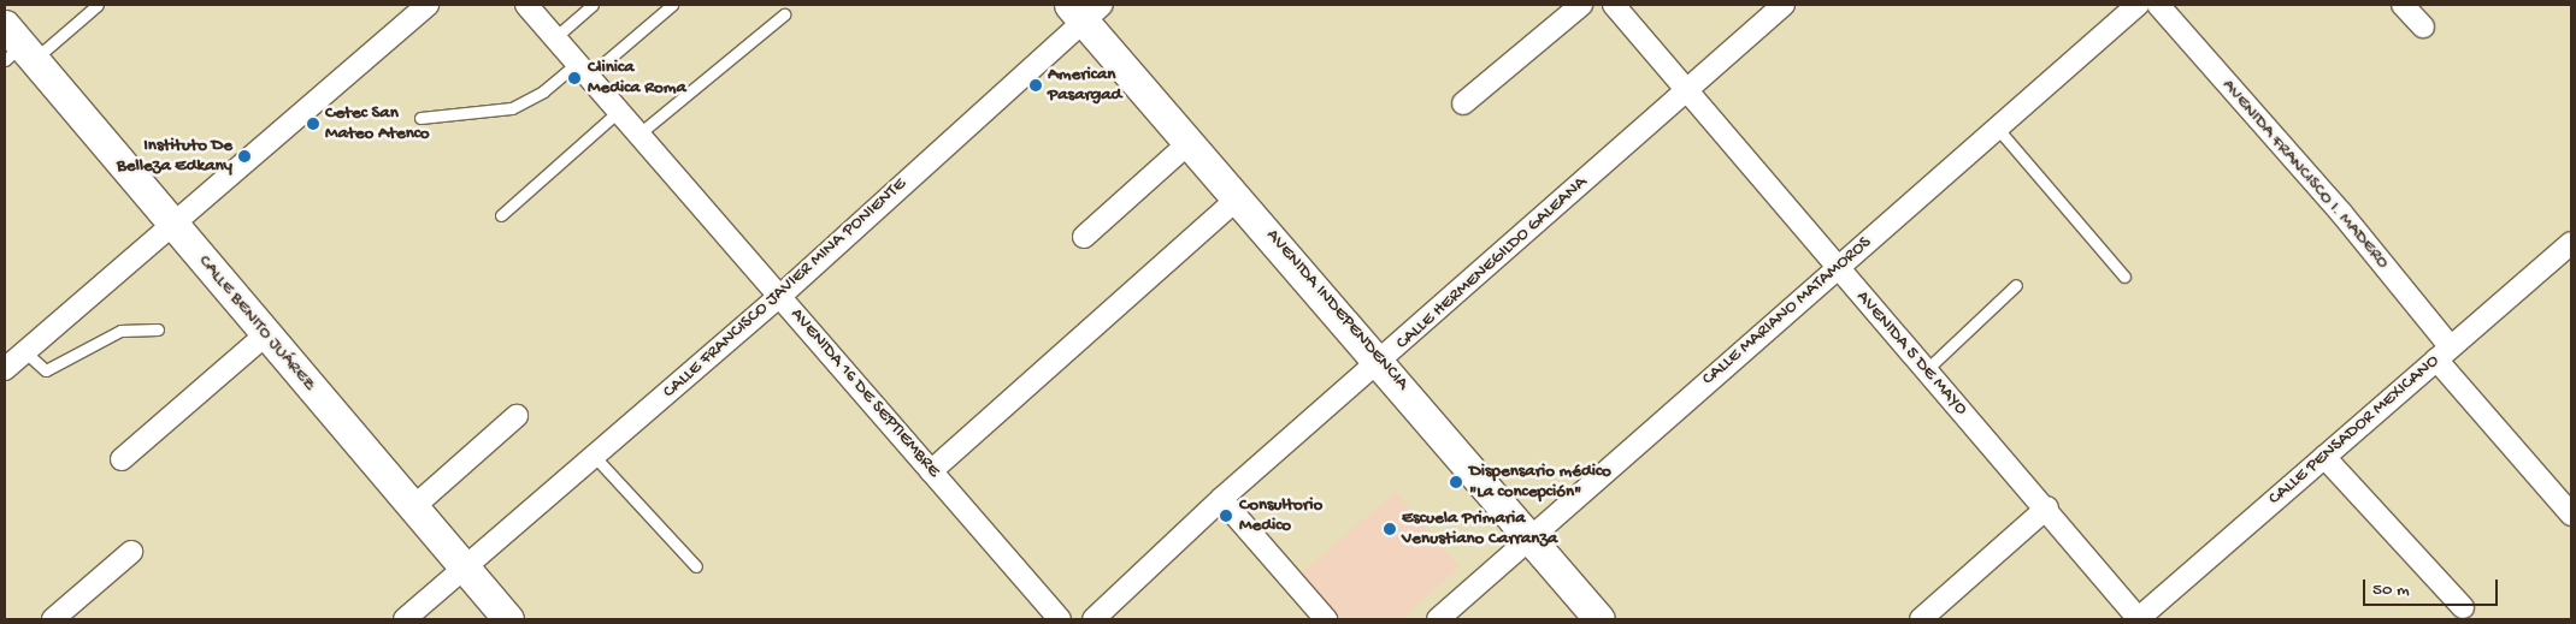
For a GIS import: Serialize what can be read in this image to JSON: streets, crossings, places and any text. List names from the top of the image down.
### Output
{
  "streets": {
    "main road": ["AVENIDA INDEPENDENCIA", "CALLE BENITO JUÁREZ"],
    "street": [
      "AVENIDA FRANCISCO I. MADERO",
      "CALLE HERMENEGILDO GALEANA",
      "CALLE FRANCISCO JAVIER MINA PONIENTE",
      "CALLE MARIANO MATAMOROS",
      "AVENIDA 5 DE MAYO",
      "AVENIDA 16 DE SEPTIEMBRE",
      "CALLE PENSADOR MEXICANO"
    ]
  },
  "crossings": [
    ["AVENIDA FRANCISCO I. MADERO", "CALLE PENSADOR MEXICANO"],
    ["CALLE HERMENEGILDO GALEANA", "AVENIDA INDEPENDENCIA"],
    ["CALLE HERMENEGILDO GALEANA", "AVENIDA 5 DE MAYO"],
    ["CALLE FRANCISCO JAVIER MINA PONIENTE", "AVENIDA INDEPENDENCIA"],
    ["CALLE FRANCISCO JAVIER MINA PONIENTE", "CALLE BENITO JUÁREZ"],
    ["CALLE FRANCISCO JAVIER MINA PONIENTE", "AVENIDA 16 DE SEPTIEMBRE"],
    ["AVENIDA INDEPENDENCIA", "CALLE MARIANO MATAMOROS"],
    ["CALLE MARIANO MATAMOROS", "AVENIDA 5 DE MAYO"],
    ["AVENIDA 5 DE MAYO", "CALLE PENSADOR MEXICANO"]
  ],
  "places": [
    "Clinica Medica Roma",
    "American Pasargad",
    "Cetec San Mateo Atenco",
    "Instituto De Belleza Edkany",
    "Dispensario médico \"La concepción\"",
    "Consultorio Medico",
    "Escuela Primaria Venustiano Carranza"
  ],
  "scale_bar": "50 m"
}
